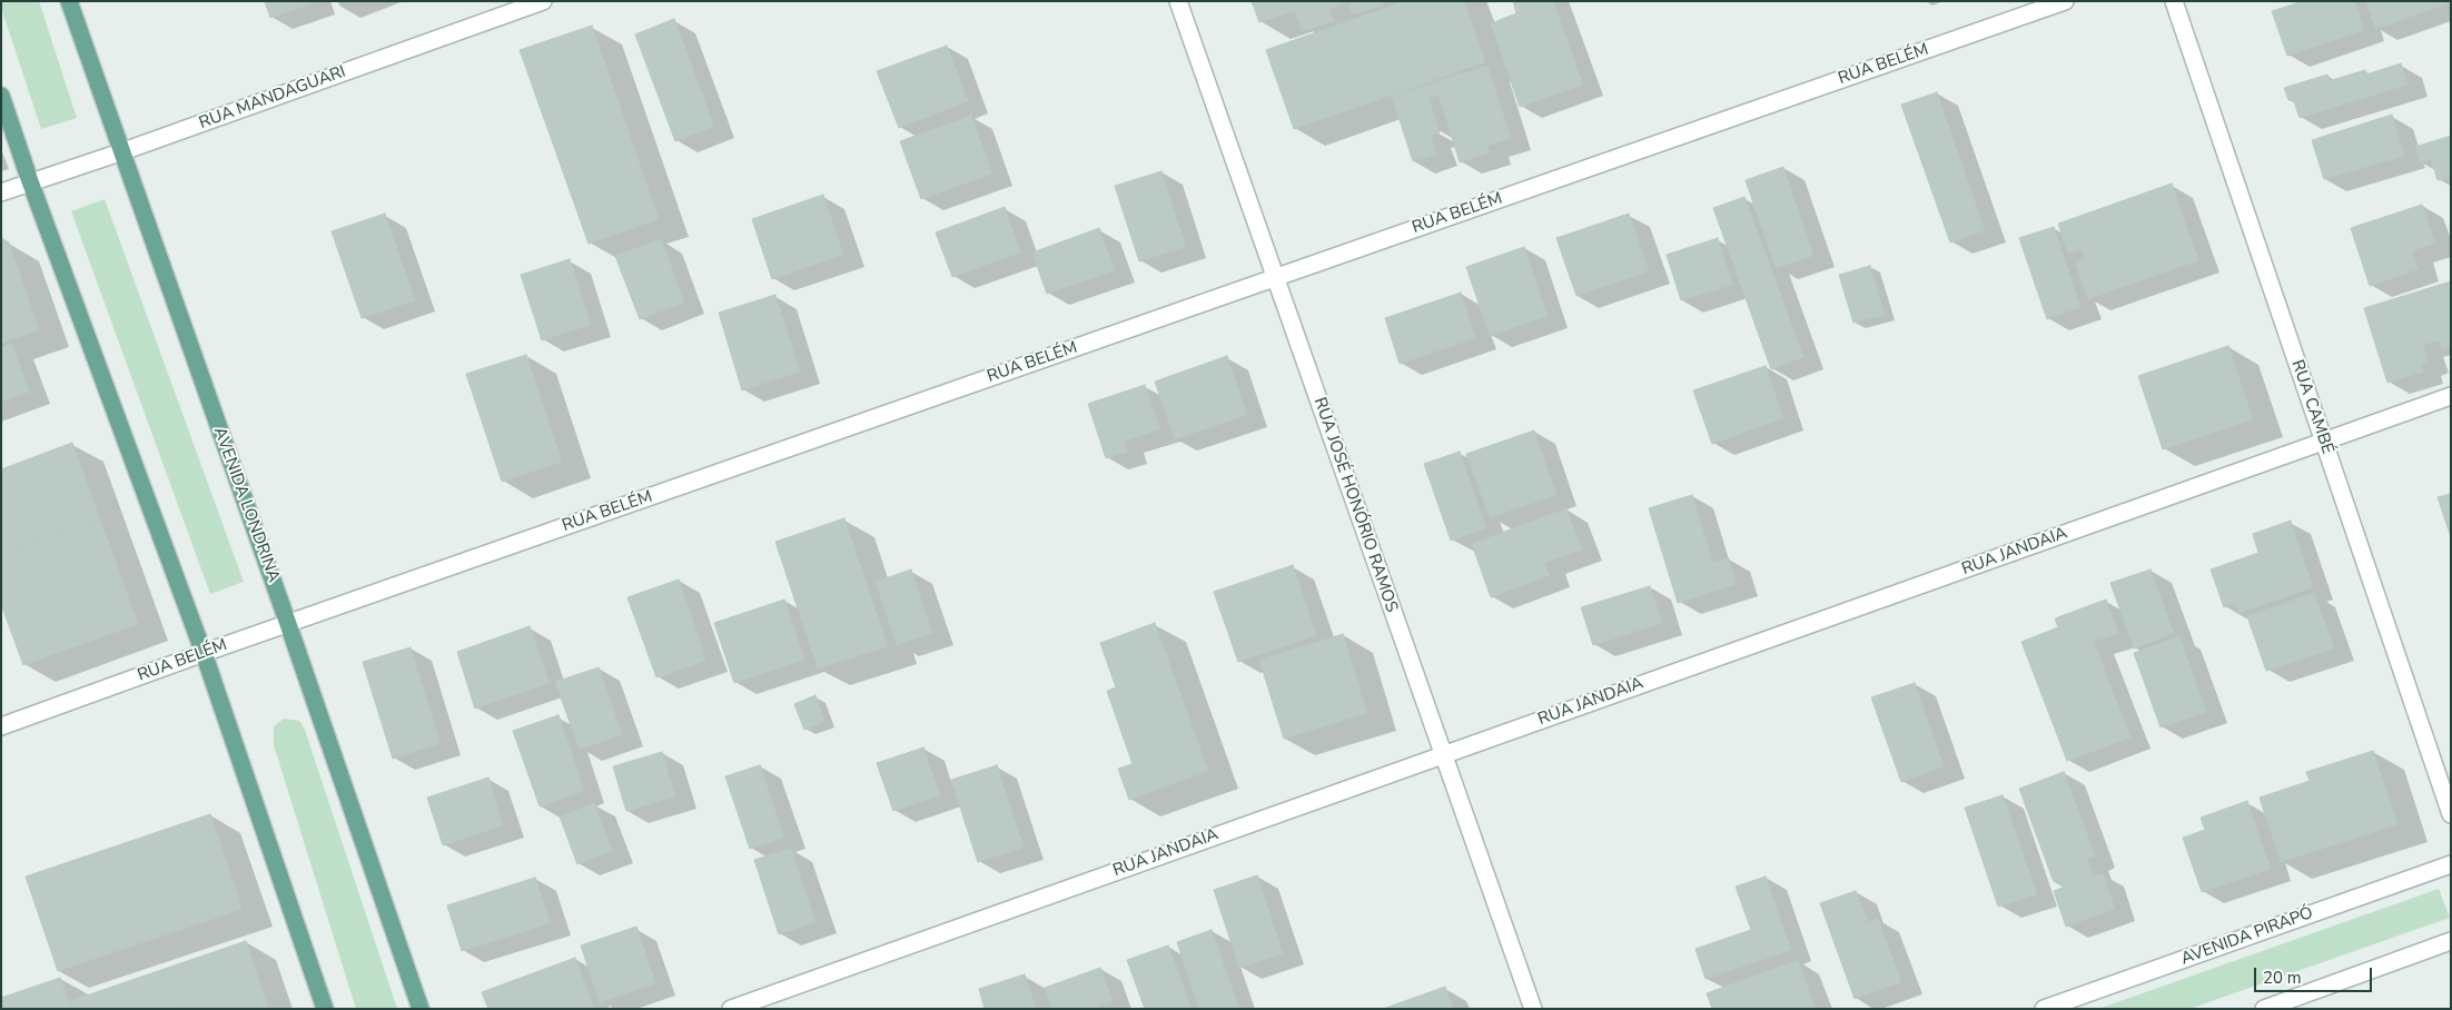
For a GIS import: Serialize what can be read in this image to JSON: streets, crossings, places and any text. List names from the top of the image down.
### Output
{
  "streets": {
    "main road": ["AVENIDA LONDRINA"],
    "street": [
      "RUA BELÉM",
      "RUA MANDAGUARI",
      "RUA CAMBÉ",
      "RUA JOSÉ HONÓRIO RAMOS",
      "RUA JANDAIA",
      "AVENIDA PIRAPÓ"
    ]
  },
  "crossings": [
    ["RUA BELÉM", "AVENIDA LONDRINA"],
    ["RUA BELÉM", "RUA JOSÉ HONÓRIO RAMOS"],
    ["RUA MANDAGUARI", "AVENIDA LONDRINA"],
    ["RUA CAMBÉ", "RUA JANDAIA"],
    ["RUA JOSÉ HONÓRIO RAMOS", "RUA JANDAIA"]
  ],
  "scale_bar": "20 m"
}
